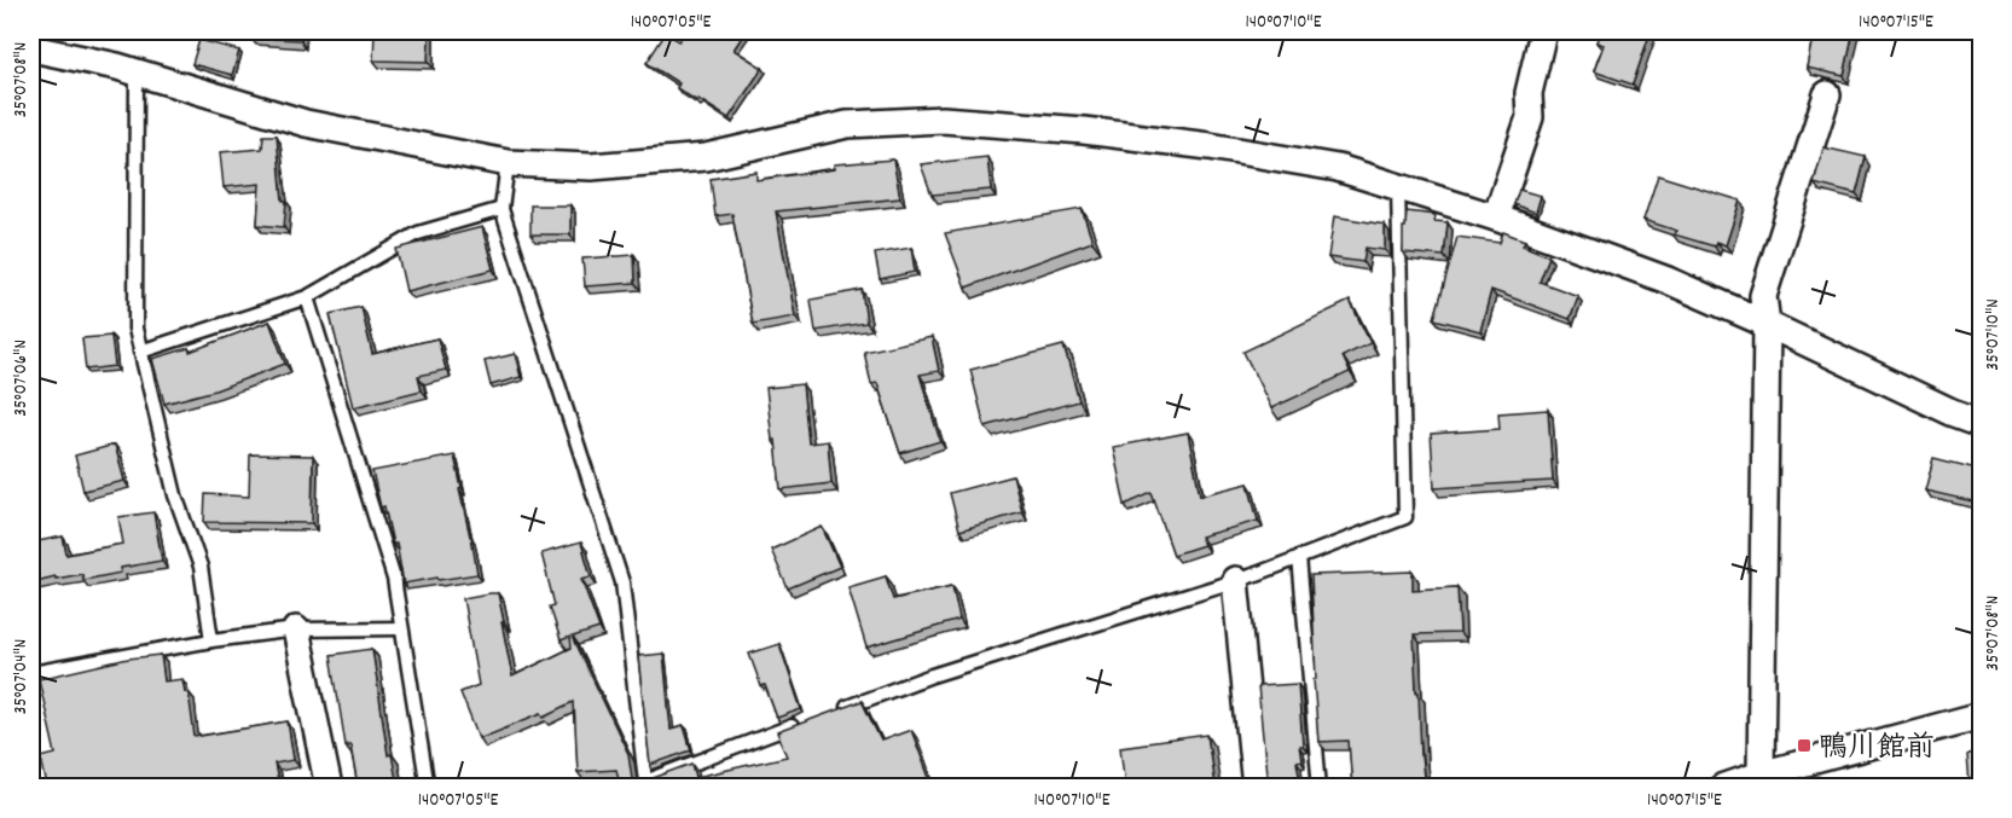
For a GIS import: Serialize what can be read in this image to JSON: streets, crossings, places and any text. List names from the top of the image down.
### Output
{
  "places": {
    "transit": ["鴨川館前"]
  },
  "coordinates": [
    "140°07'05\"E",
    "140°07'10\"E",
    "140°07'15\"E",
    "35°07'08\"N",
    "35°07'10\"N",
    "35°07'06\"N",
    "35°07'04\"N"
  ]
}
